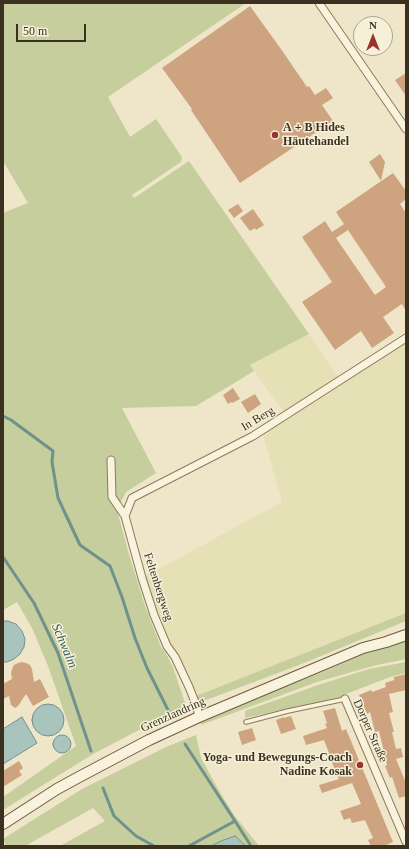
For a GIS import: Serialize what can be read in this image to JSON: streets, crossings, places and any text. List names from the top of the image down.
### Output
{
  "streets": {
    "main road": ["Grenzlandring"],
    "street": ["In Berg", "Feltenbergweg", "Dorper Straße"]
  },
  "crossings": [
    ["In Berg", "Feltenbergweg"],
    ["Feltenbergweg", "Grenzlandring"]
  ],
  "water": ["Schwalm"],
  "places": ["A + B Hides Häutehandel", "Yoga- und Bewegungs-Coach Nadine Kosak"],
  "scale_bar": "50 m",
  "north": "top"
}
